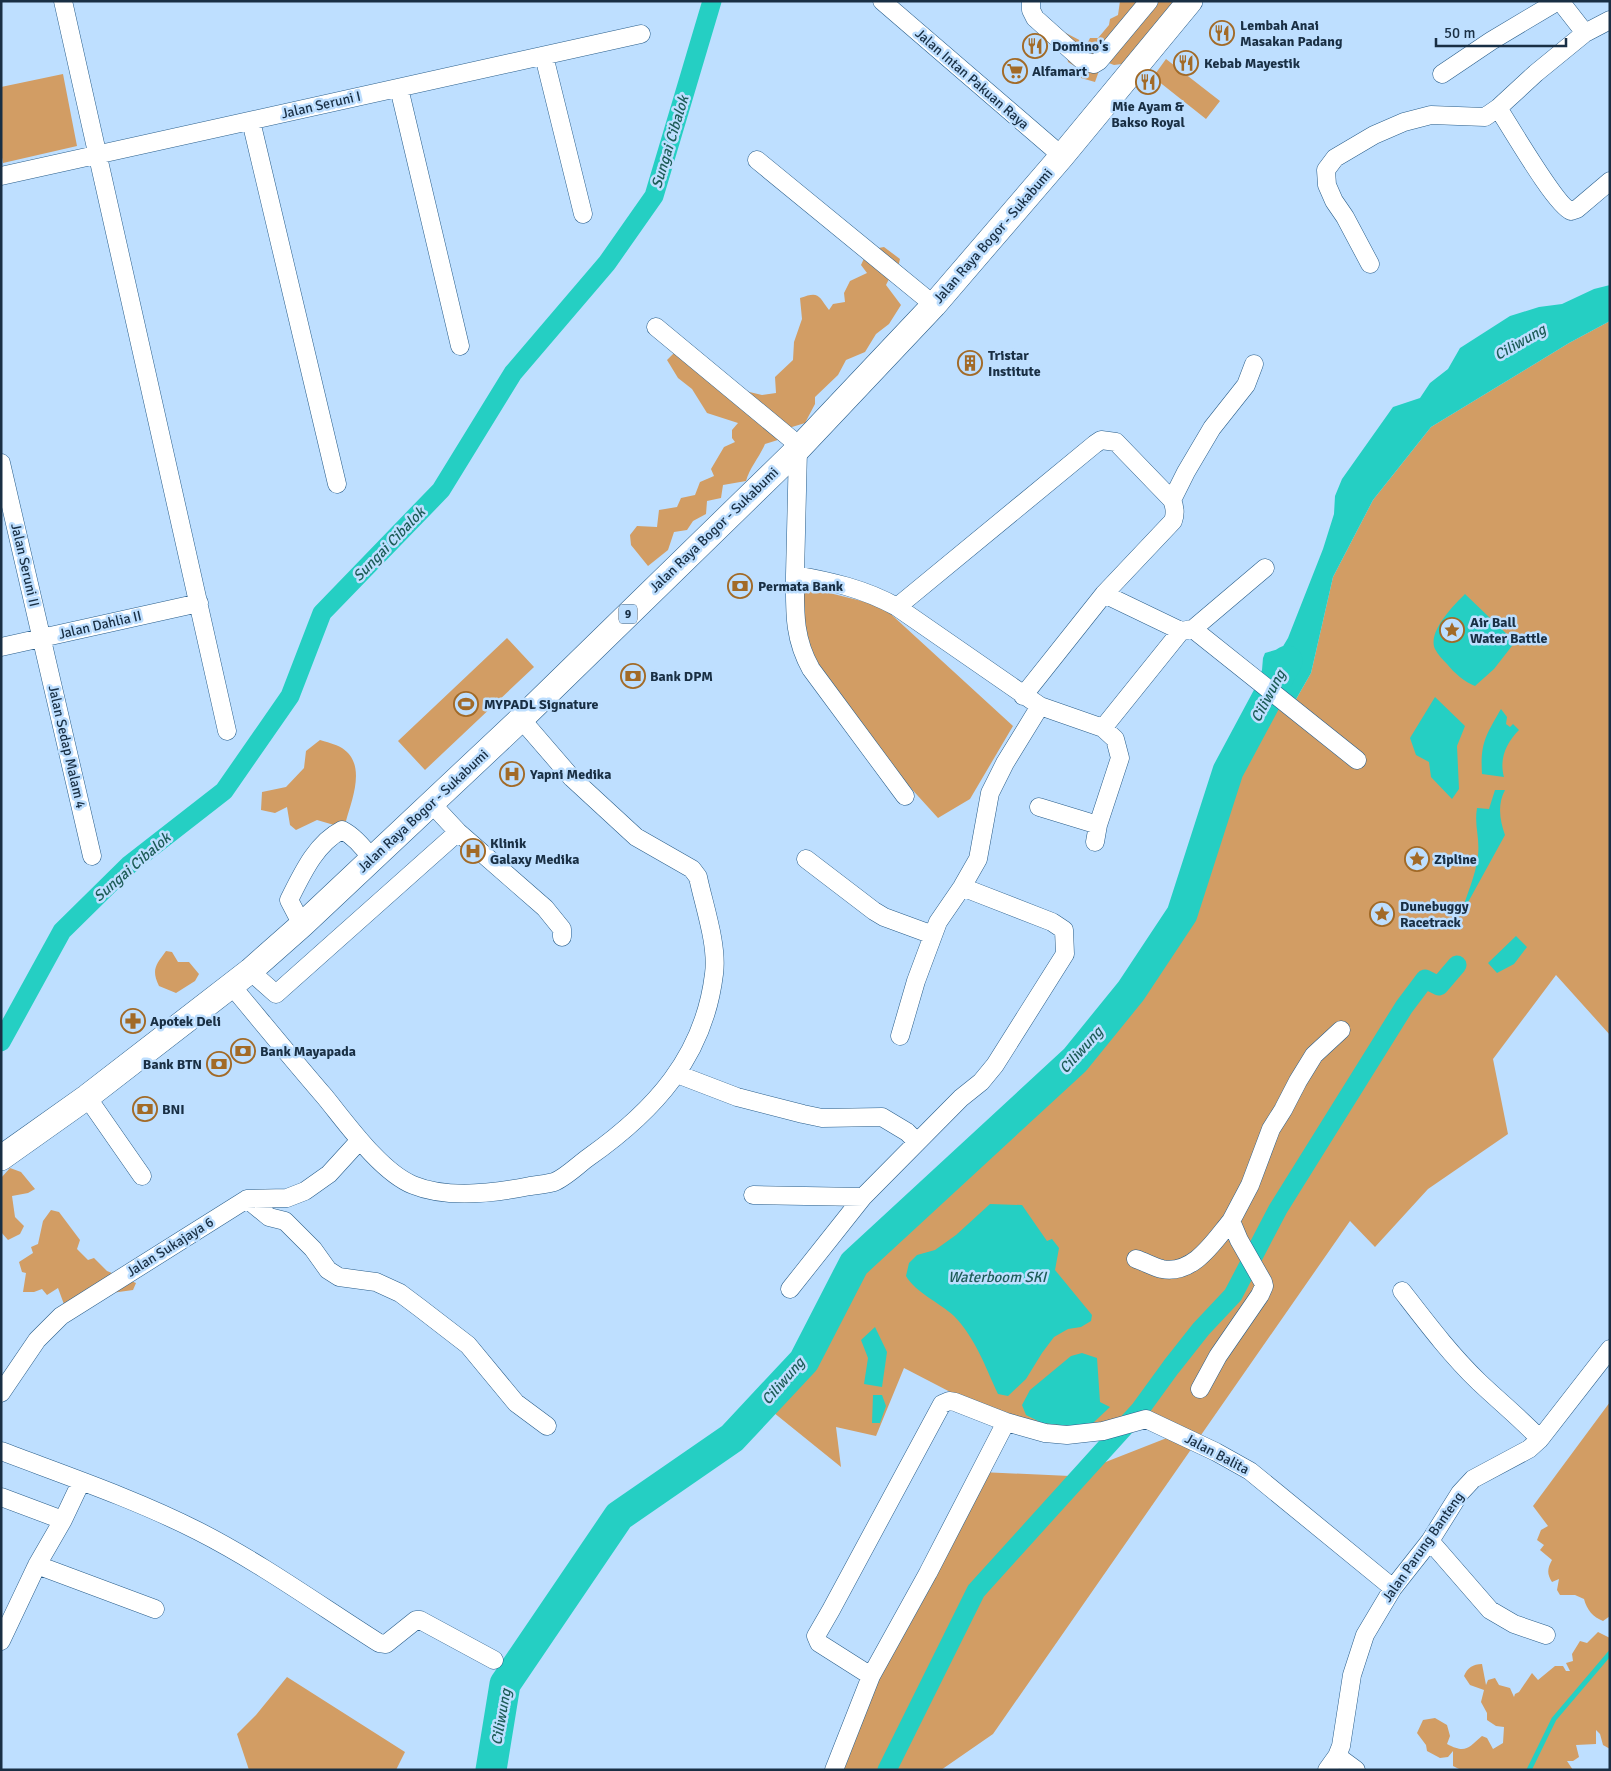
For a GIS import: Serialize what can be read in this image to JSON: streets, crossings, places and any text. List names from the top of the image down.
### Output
{
  "streets": {
    "highway": ["Jalan Raya Bogor - Sukabumi", "9"],
    "street": [
      "Jalan Intan Pakuan Raya",
      "Jalan Seruni I",
      "Jalan Seruni II",
      "Jalan Dahlia II",
      "Jalan Sedap Malam 4",
      "Jalan Sukajaya 6",
      "Jalan Balita",
      "Jalan Parung Banteng"
    ]
  },
  "crossings": [
    ["Jalan Intan Pakuan Raya", "Jalan Raya Bogor - Sukabumi"],
    ["Jalan Seruni II", "Jalan Dahlia II"],
    ["Jalan Seruni II", "Jalan Sedap Malam 4"],
    ["Jalan Dahlia II", "Jalan Sedap Malam 4"],
    ["Jalan Balita", "Jalan Parung Banteng"]
  ],
  "water": ["Sungai Cibalok", "Ciliwung", "Waterboom SKI"],
  "places": {
    "restaurant": [
      "Lembah Anai Masakan Padang",
      "Domino's",
      "Kebab Mayestik",
      "Mie Ayam & Bakso Royal"
    ],
    "supermarket": ["Alfamart"],
    "building": ["Tristar Institute"],
    "bank": [
      "Permata Bank",
      "Bank DPM",
      "Bank Mayapada",
      "Bank BTN",
      "BNI"
    ],
    "place": ["Air Ball Water Battle", "Zipline", "Dunebuggy Racetrack"],
    "sports": ["MYPADL Signature"],
    "hospital": ["Yapni Medika", "Klinik Galaxy Medika"],
    "pharmacy": ["Apotek Deli"]
  },
  "scale_bar": "50 m"
}
